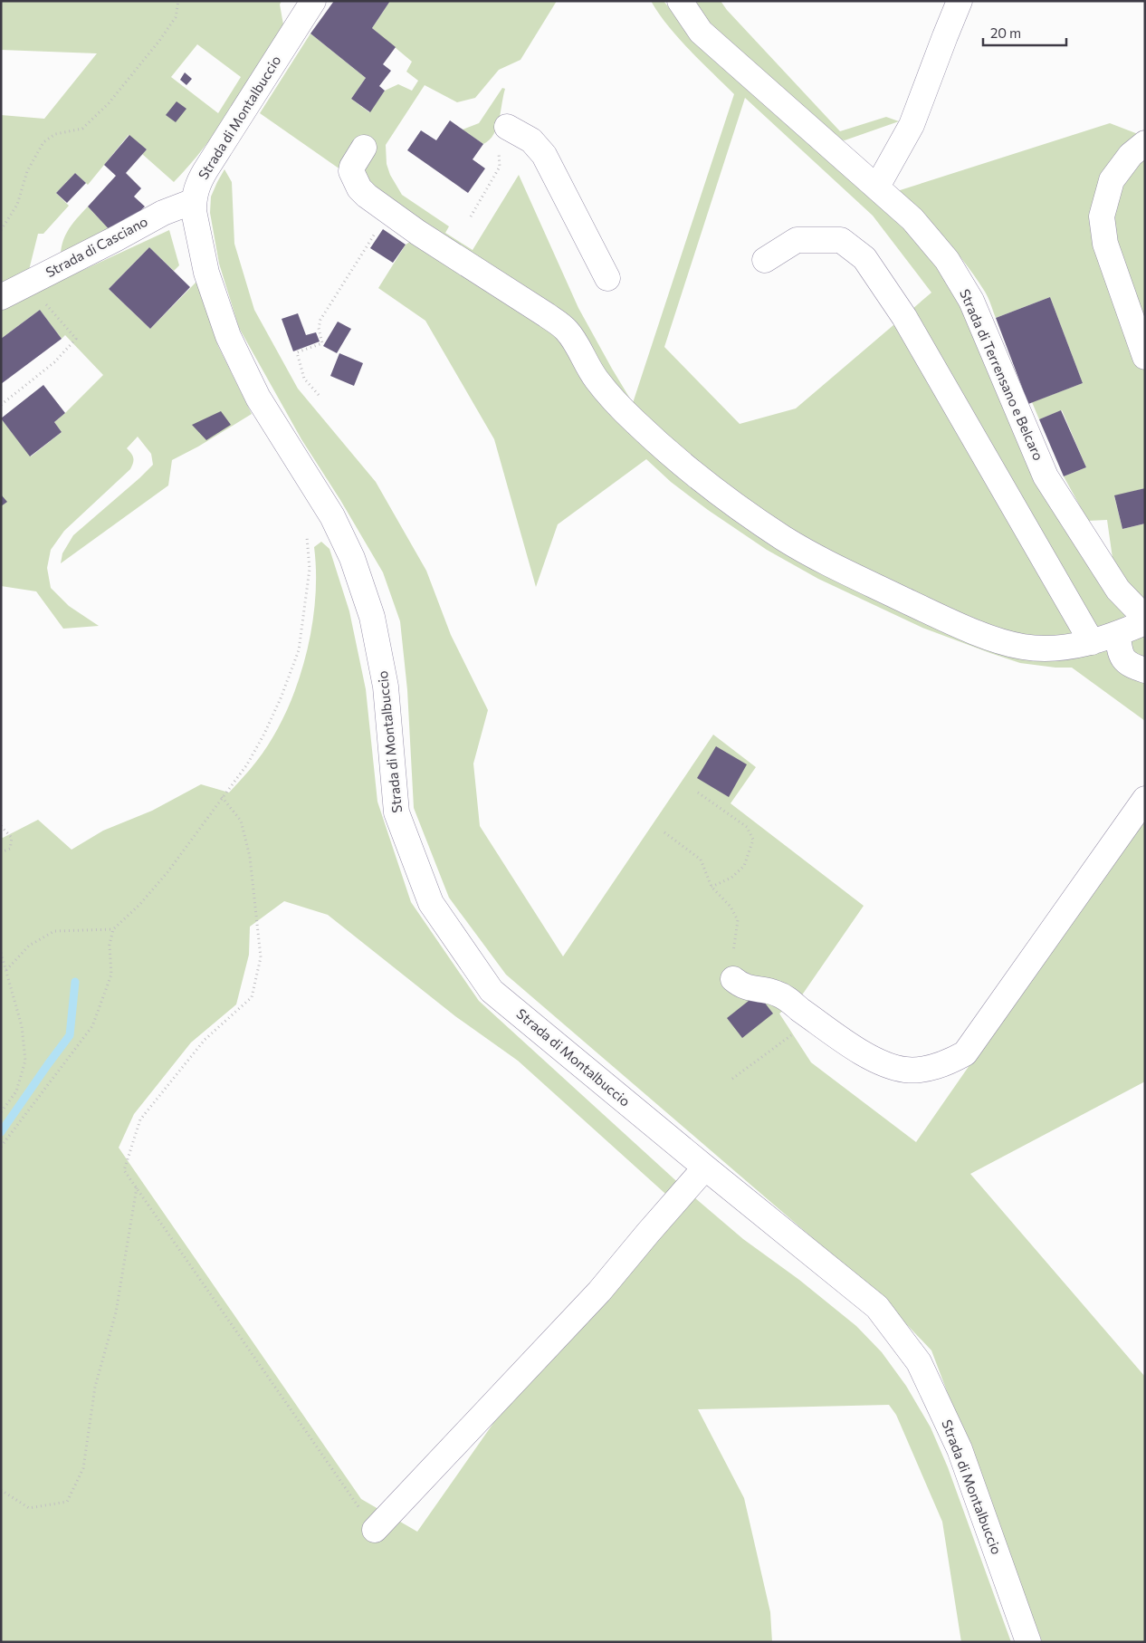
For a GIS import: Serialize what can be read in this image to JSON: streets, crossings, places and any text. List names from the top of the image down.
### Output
{
  "streets": {
    "street": ["Strada di Montalbuccio", "Strada di Casciano", "Strada di Terrensano e Belcaro"]
  },
  "crossings": [
    ["Strada di Montalbuccio", "Strada di Casciano"]
  ],
  "scale_bar": "20 m"
}
